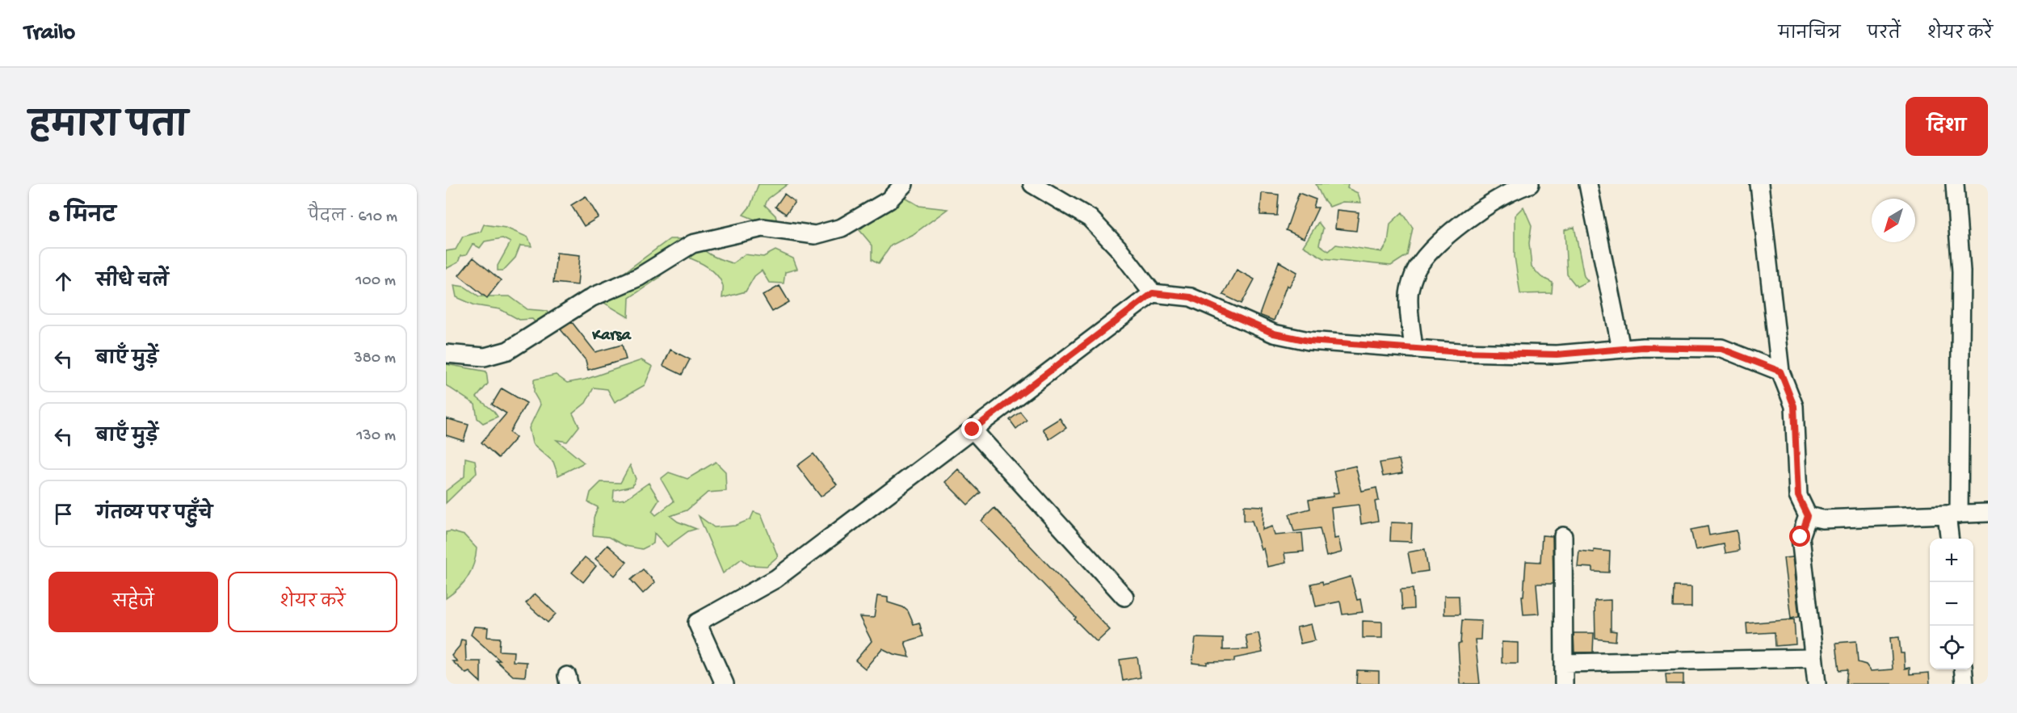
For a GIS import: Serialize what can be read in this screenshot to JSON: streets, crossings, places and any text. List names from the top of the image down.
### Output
{
  "districts": ["Karsa"],
  "north": "bottom left",
  "page": {
    "header": "Trailo",
    "nav": ["मानचित्र", "परतें", "शेयर करें"],
    "title": "हमारा पता",
    "buttons": [
      "दिशा",
      ["सहेजें", "शेयर करें"]
    ],
    "heading": ["8 मिनट", "पैदल · 610 m"],
    "list": [
      ["सीधे चलें", "100 m"],
      ["बाएँ मुड़ें", "380 m"],
      ["बाएँ मुड़ें", "130 m"],
      "गंतव्य पर पहुँचे"
    ],
    "map_buttons": ["+", "−"]
  }
}
